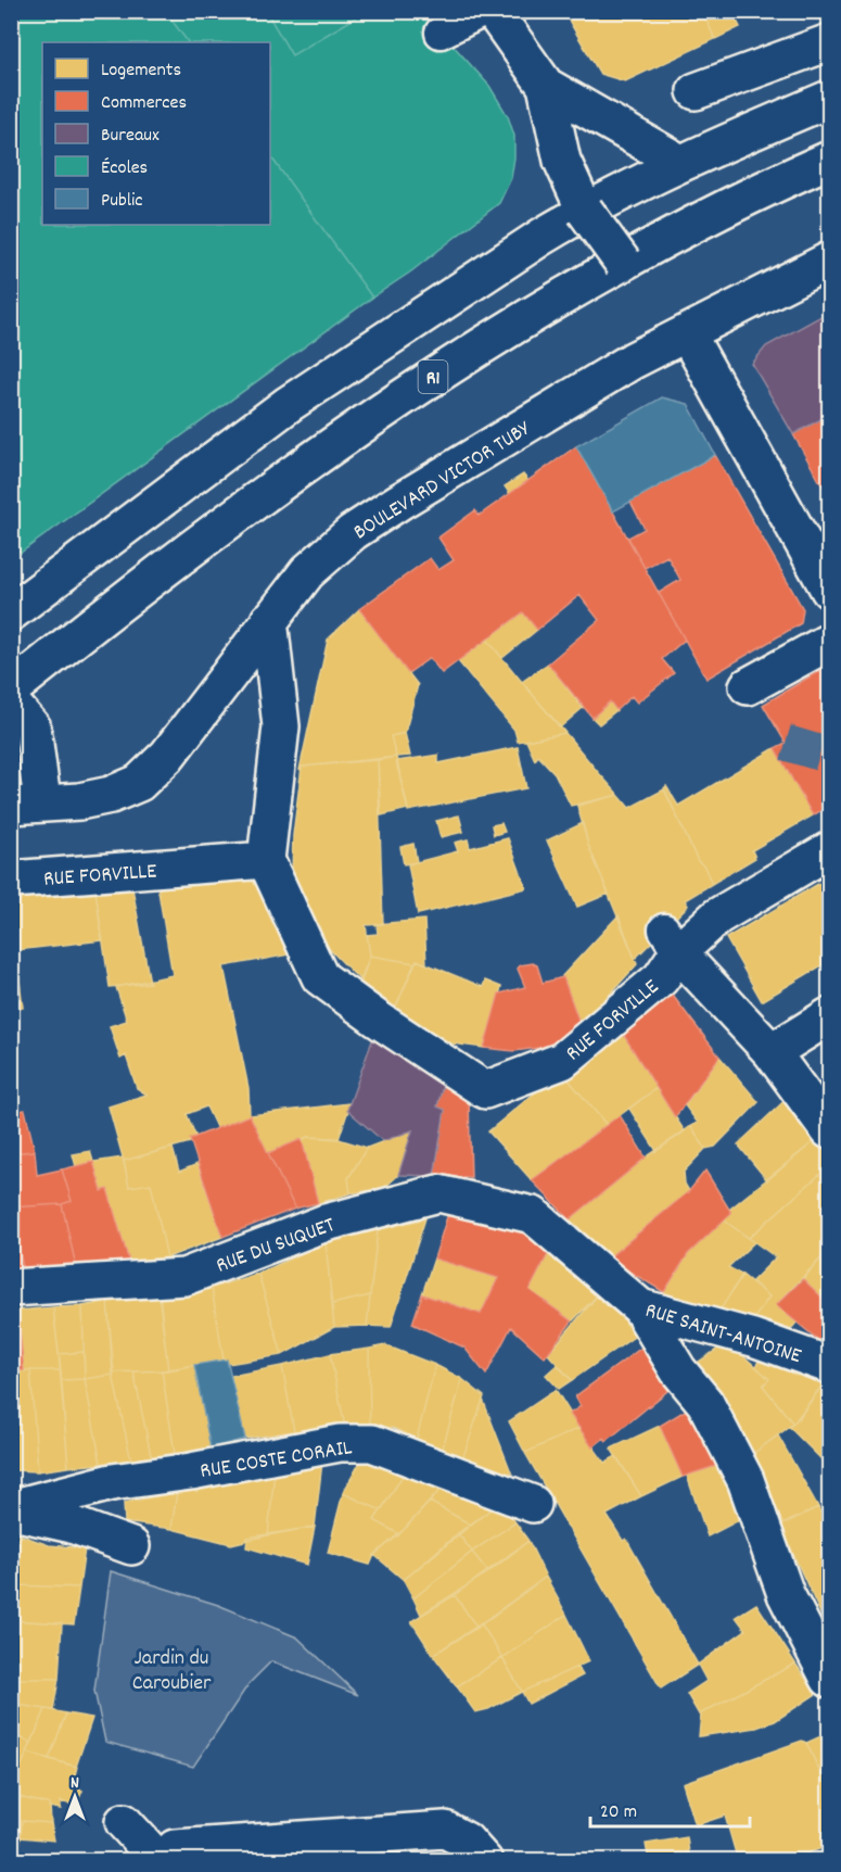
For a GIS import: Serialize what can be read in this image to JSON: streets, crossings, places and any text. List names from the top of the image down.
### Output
{
  "streets": {
    "main road": [
      "R1",
      "BOULEVARD VICTOR TUBY",
      "RUE FORVILLE",
      "RUE DU SUQUET",
      "RUE SAINT-ANTOINE",
      "RUE COSTE CORAIL"
    ]
  },
  "crossings": [
    ["RUE DU SUQUET", "RUE SAINT-ANTOINE"]
  ],
  "parks": ["Jardin du Caroubier"],
  "legend": [
    "Logements",
    "Commerces",
    "Bureaux",
    "Écoles",
    "Public"
  ],
  "scale_bar": "20 m",
  "north": "top"
}
